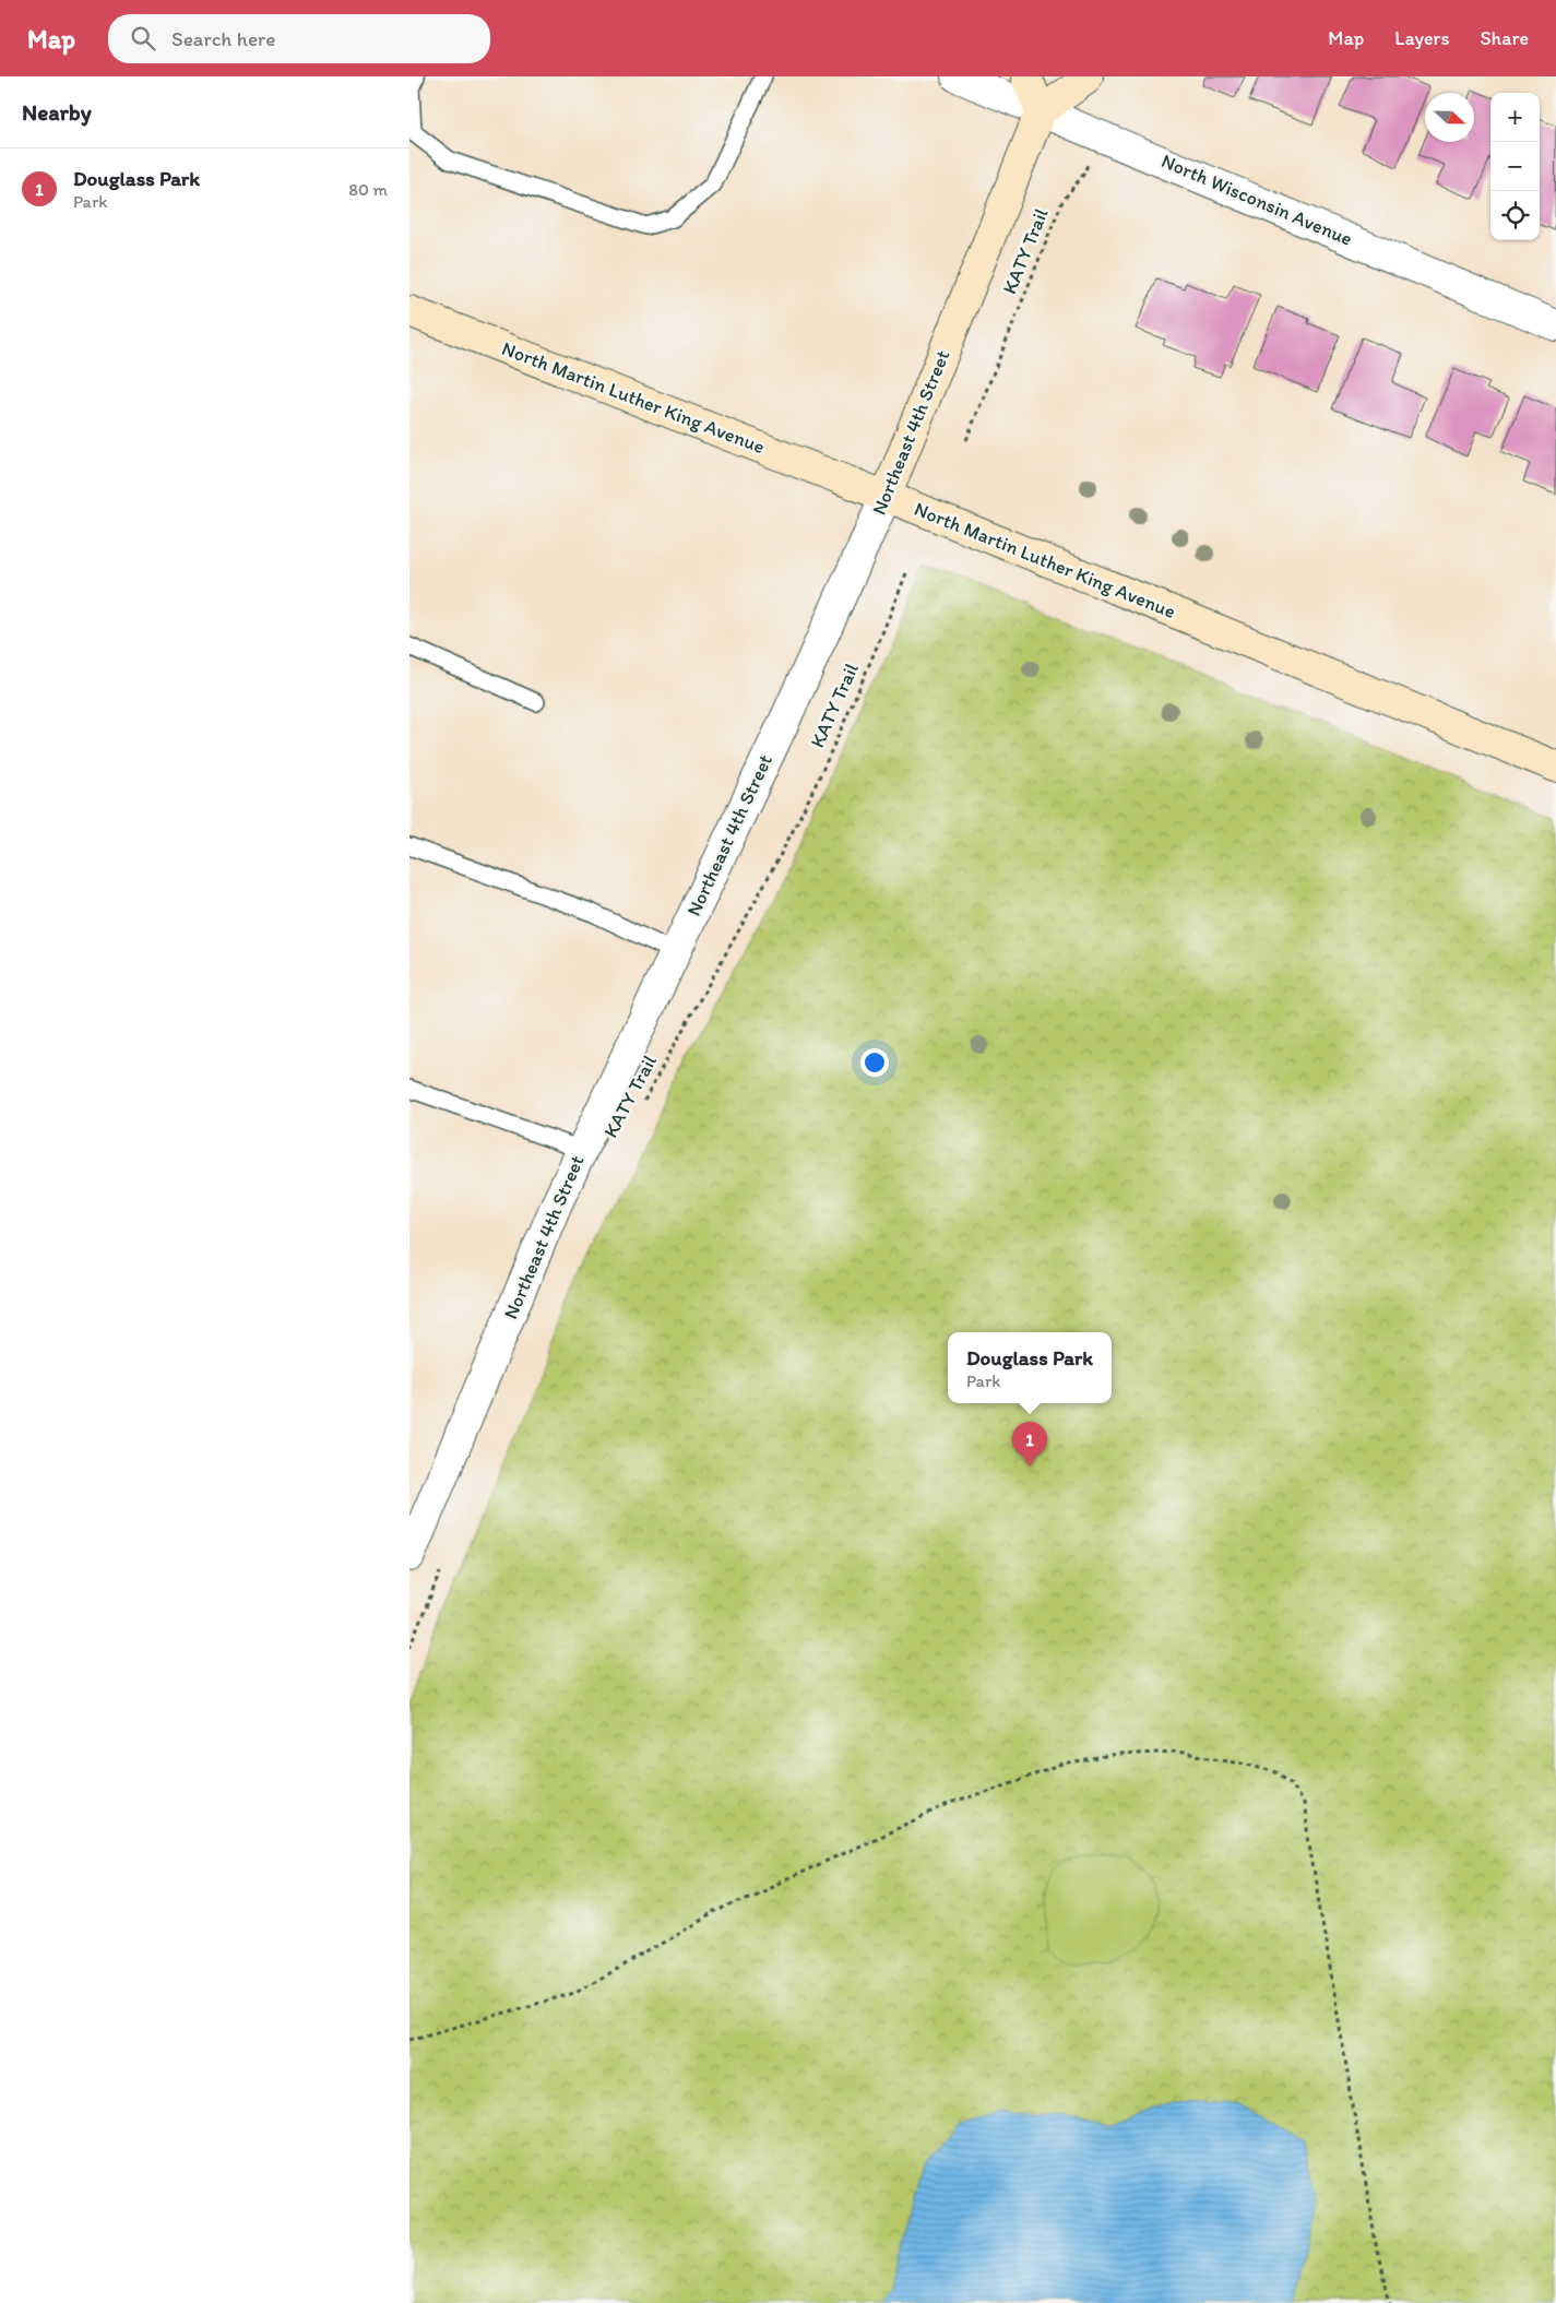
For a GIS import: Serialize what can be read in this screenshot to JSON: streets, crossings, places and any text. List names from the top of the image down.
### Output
{
  "streets": {
    "main road": ["North Martin Luther King Avenue", "Northeast 4th Street"],
    "street": ["North Wisconsin Avenue"],
    "path": ["KATY Trail"]
  },
  "crossings": [
    ["North Wisconsin Avenue", "KATY Trail"],
    ["North Wisconsin Avenue", "Northeast 4th Street"],
    ["North Martin Luther King Avenue", "Northeast 4th Street"]
  ],
  "north": "right",
  "page": {
    "header": "Map",
    "search": "Search here",
    "nav": ["Map", "Layers", "Share"],
    "heading": "Nearby",
    "map_buttons": ["+", "−"],
    "list": [
      {
        "mark": "1",
        "name": "Douglass Park",
        "note": "Park",
        "value": "80 m"
      }
    ],
    "popup": ["Douglass Park", "Park"],
    "pins": "1"
  }
}
